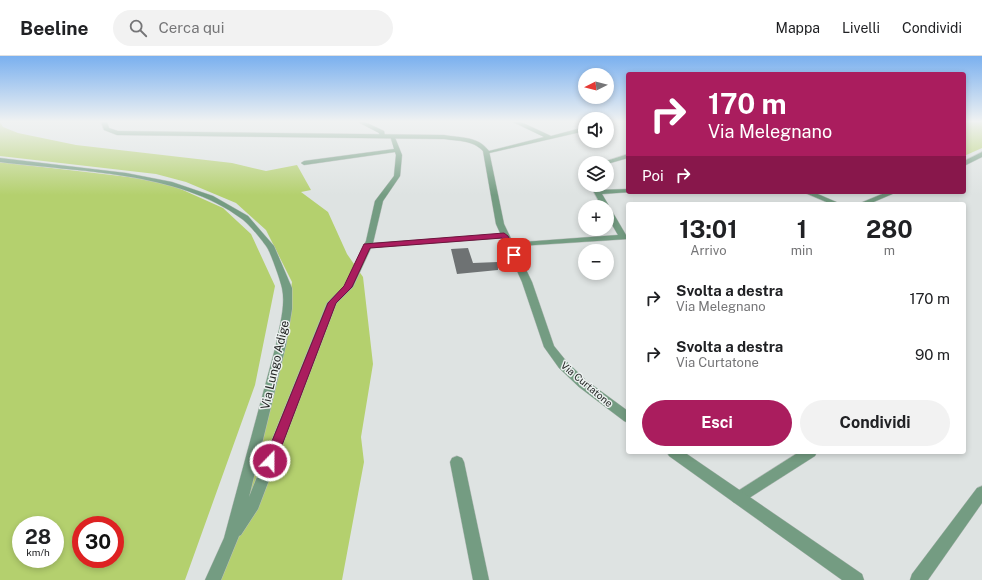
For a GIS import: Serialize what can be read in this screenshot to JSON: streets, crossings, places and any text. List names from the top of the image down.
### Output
{
  "streets": {
    "street": ["Via Lungo Adige", "Via Curtatone"]
  },
  "north": "left",
  "page": {
    "header": "Beeline",
    "search": "Cerca qui",
    "nav": ["Mappa", "Livelli", "Condividi"],
    "map_buttons": ["+", "−"],
    "turn": ["170 m", "Via Melegnano"],
    "then": "Poi",
    "eta": [
      "13:01",
      "Arrivo",
      "1",
      "min",
      "280",
      "m"
    ],
    "list": [
      {
        "name": "Svolta a destra",
        "note": "Via Melegnano",
        "value": "170 m"
      },
      {
        "name": "Svolta a destra",
        "note": "Via Curtatone",
        "value": "90 m"
      }
    ],
    "buttons": ["Esci", "Condividi"],
    "speed": "28 km/h",
    "limit": "30"
  }
}
